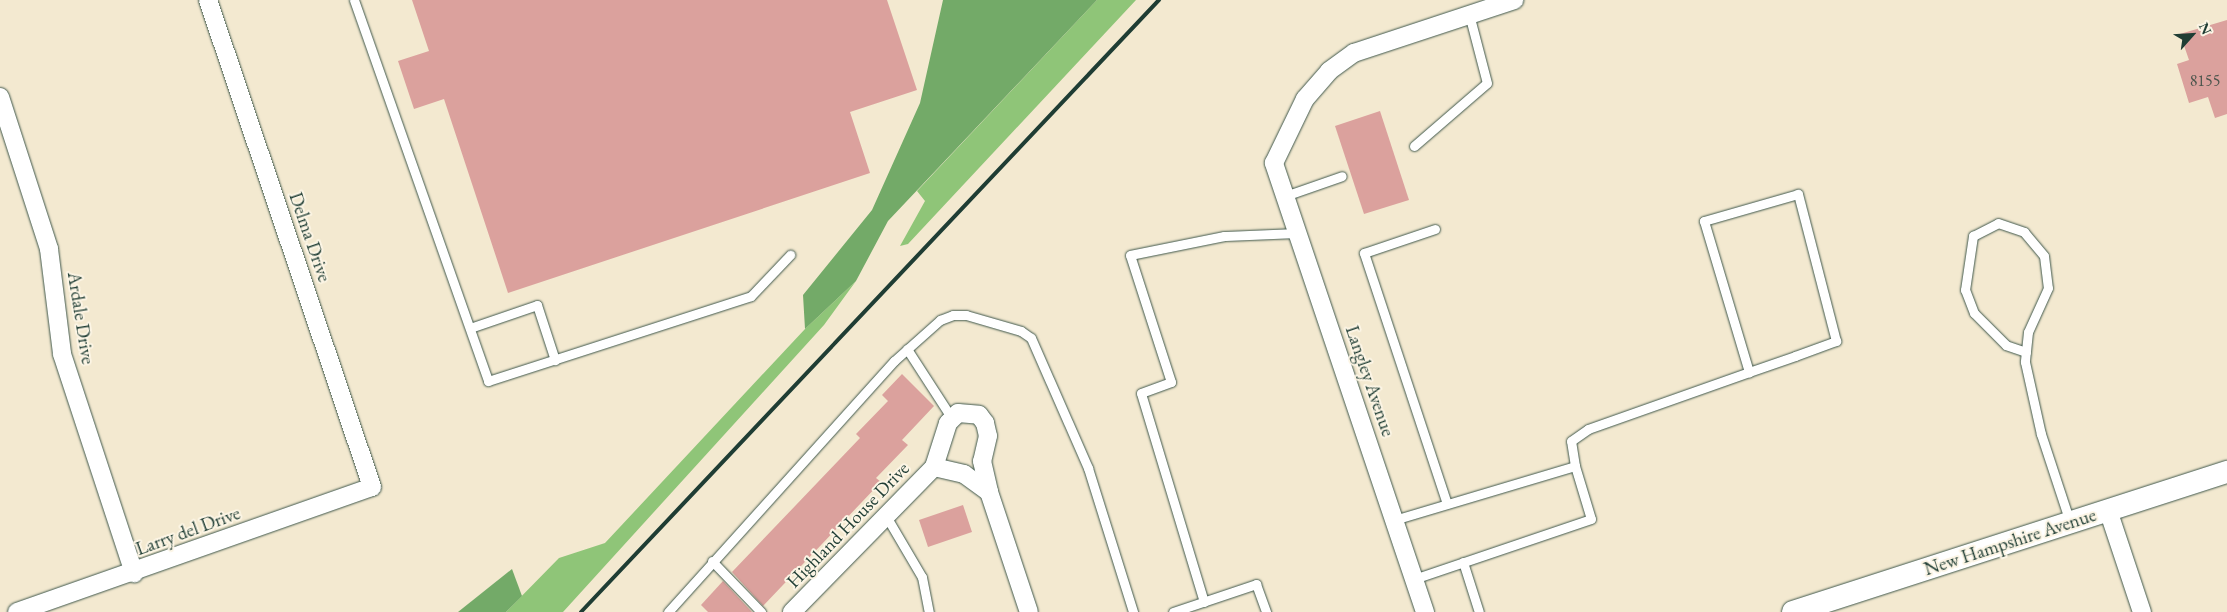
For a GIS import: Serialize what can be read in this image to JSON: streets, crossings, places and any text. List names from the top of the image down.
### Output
{
  "streets": {
    "street": [
      "Delma Drive",
      "Ardale Drive",
      "Langley Avenue",
      "Highland House Drive",
      "Larry del Drive",
      "New Hampshire Avenue"
    ]
  },
  "crossings": [
    ["Delma Drive", "Larry del Drive"],
    ["Ardale Drive", "Larry del Drive"]
  ],
  "house_numbers": ["8155"],
  "north": "top right"
}
